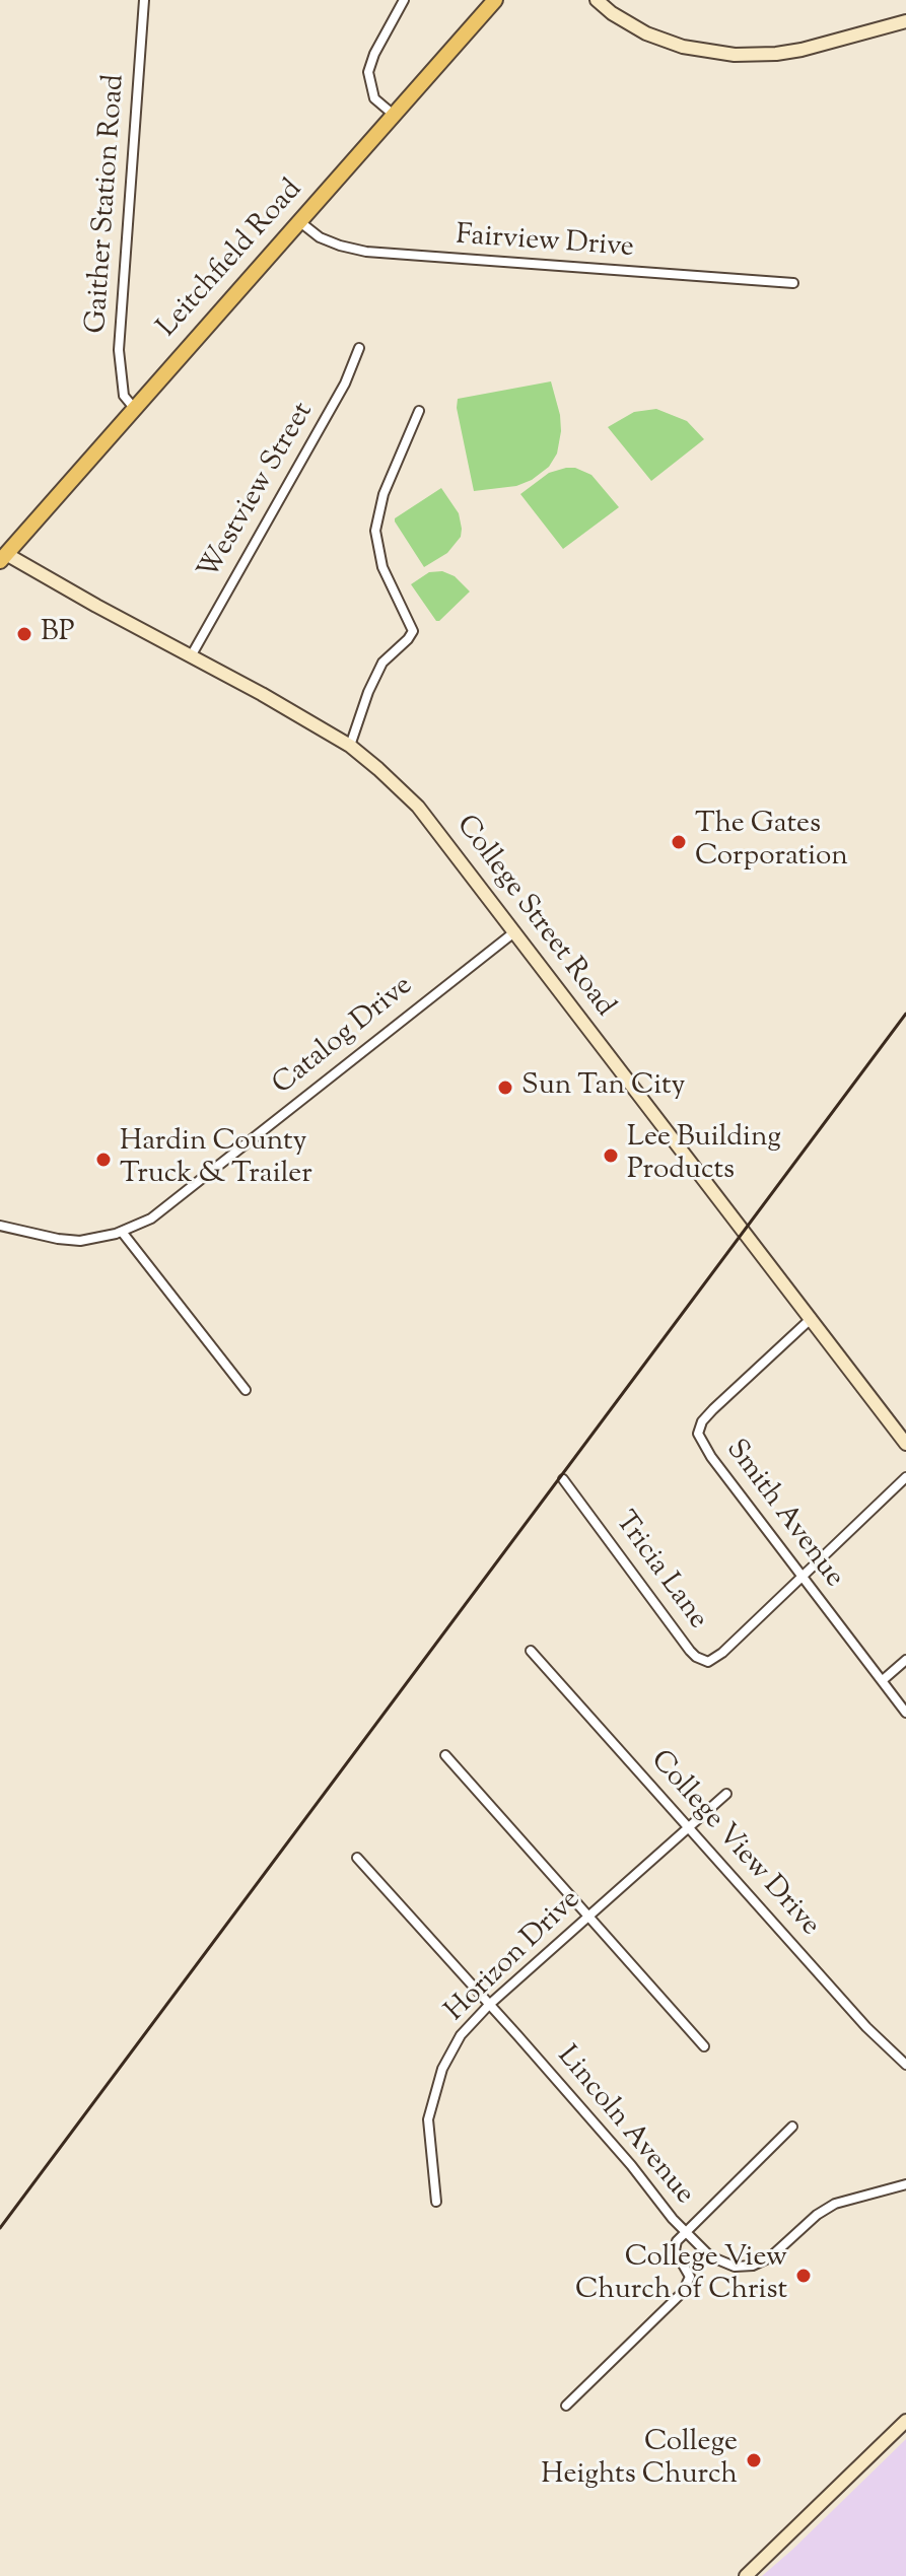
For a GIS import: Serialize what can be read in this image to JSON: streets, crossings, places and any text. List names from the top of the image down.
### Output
{
  "streets": {
    "main road": ["Leitchfield Road"],
    "street": [
      "Gaither Station Road",
      "Fairview Drive",
      "Westview Street",
      "College Street Road",
      "Catalog Drive",
      "Smith Avenue",
      "Tricia Lane",
      "College View Drive",
      "Horizon Drive",
      "Lincoln Avenue"
    ]
  },
  "crossings": [
    ["Gaither Station Road", "Leitchfield Road"],
    ["Fairview Drive", "Leitchfield Road"],
    ["Leitchfield Road", "College Street Road"],
    ["Westview Street", "College Street Road"],
    ["College Street Road", "Catalog Drive"],
    ["College Street Road", "Smith Avenue"],
    ["Smith Avenue", "Tricia Lane"],
    ["College View Drive", "Horizon Drive"],
    ["Horizon Drive", "Lincoln Avenue"]
  ],
  "places": [
    "BP",
    "The Gates Corporation",
    "Sun Tan City",
    "Lee Building Products",
    "Hardin County Truck & Trailer",
    "College View Church of Christ",
    "College Heights Church"
  ]
}
